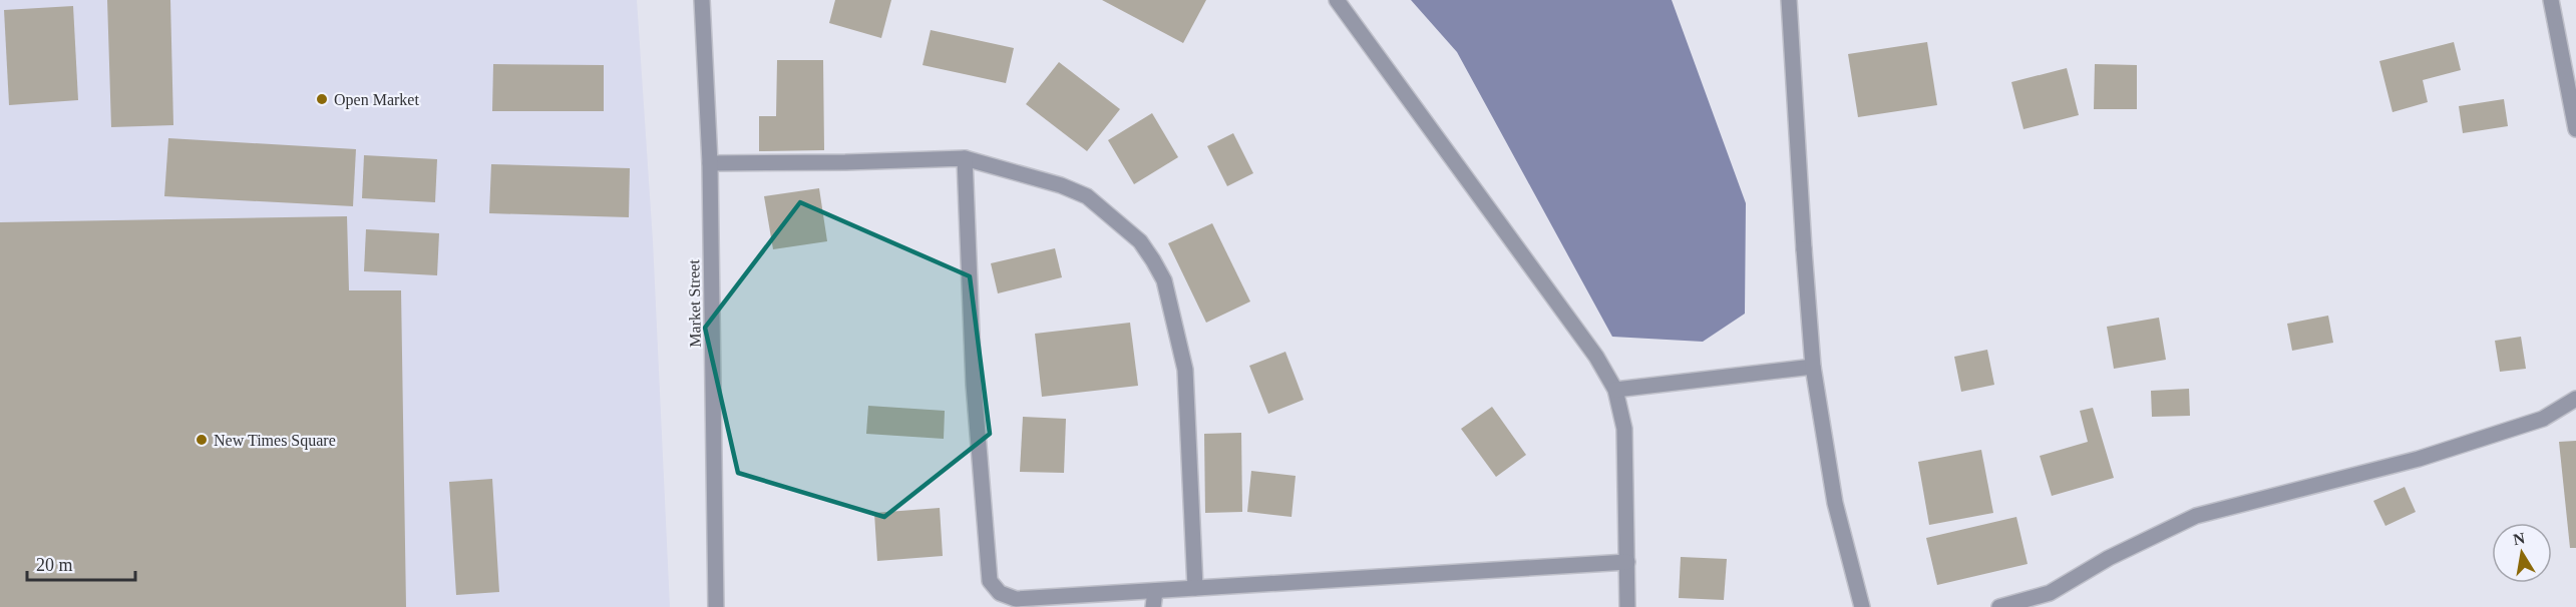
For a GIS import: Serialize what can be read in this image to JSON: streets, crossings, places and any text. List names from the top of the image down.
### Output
{
  "streets": {
    "street": ["Market Street"]
  },
  "places": ["Open Market", "New Times Square"],
  "scale_bar": "20 m",
  "north": "top"
}
